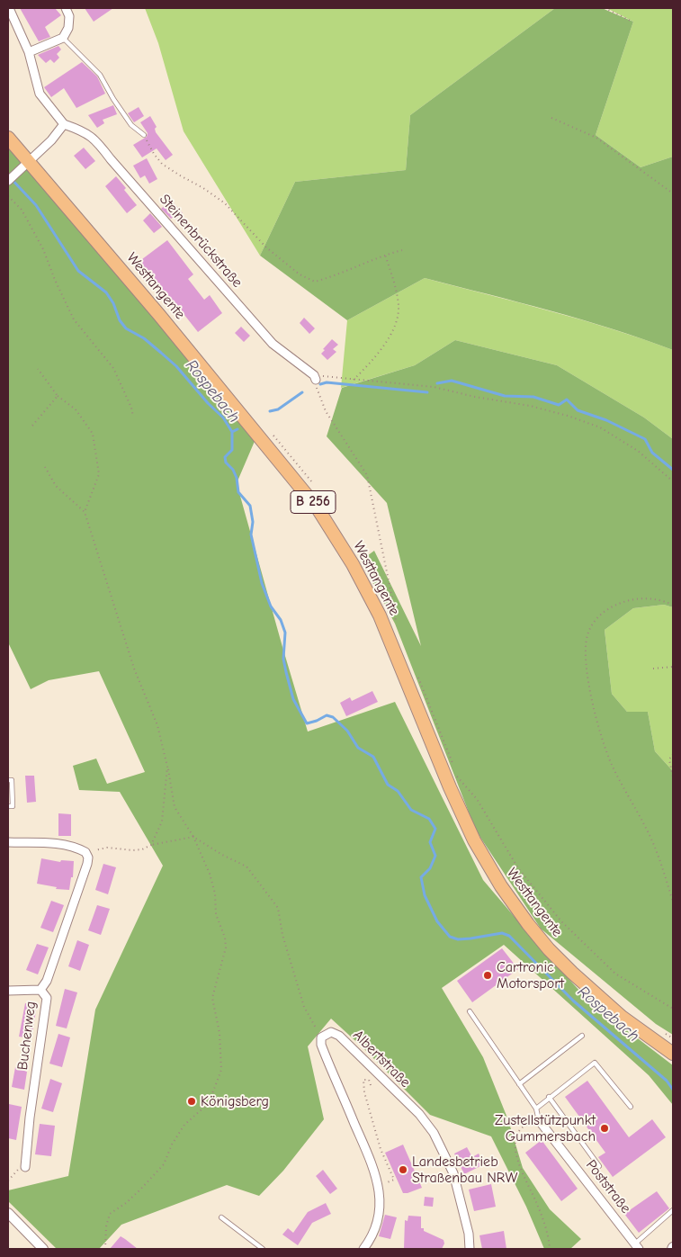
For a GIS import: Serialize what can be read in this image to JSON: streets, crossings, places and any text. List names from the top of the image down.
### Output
{
  "streets": {
    "main road": ["Westtangente", "B 256"],
    "street": [
      "Steinenbrückstraße",
      "Buchenweg",
      "Albertstraße",
      "Poststraße"
    ]
  },
  "water": ["Rospebach"],
  "places": [
    "Cartronic Motorsport",
    "Königsberg",
    "Zustellstützpunkt Gummersbach",
    "Landesbetrieb Straßenbau NRW"
  ]
}
